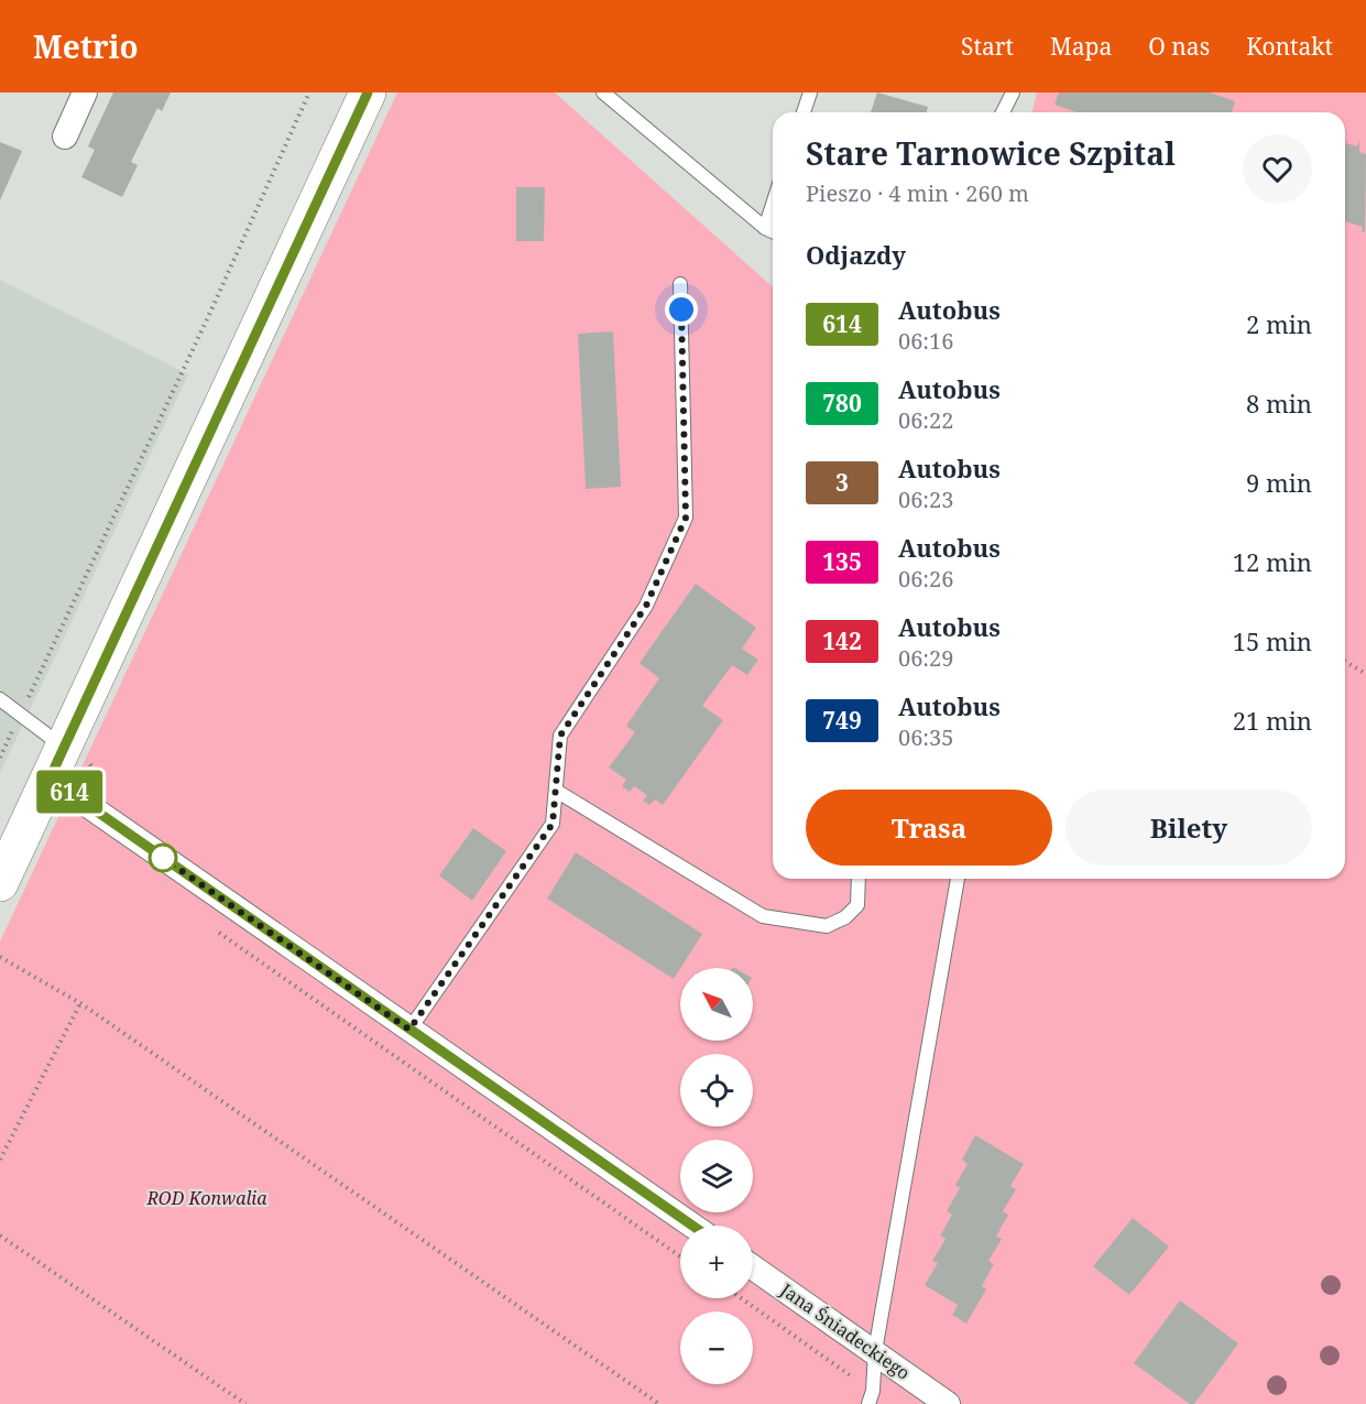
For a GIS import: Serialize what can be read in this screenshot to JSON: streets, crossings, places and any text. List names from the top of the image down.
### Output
{
  "streets": {
    "street": ["Jana Śniadeckiego"]
  },
  "parks": ["ROD Konwalia"],
  "lines": ["bus line 614"],
  "north": "top left",
  "page": {
    "header": "Metrio",
    "nav": [
      "Start",
      "Mapa",
      "O nas",
      "Kontakt"
    ],
    "on_map": "614",
    "heading": [
      ["Stare Tarnowice Szpital", "Pieszo · 4 min · 260 m"],
      "Odjazdy"
    ],
    "list": [
      {
        "mark": "614",
        "name": "Autobus",
        "note": "06:16",
        "value": "2 min"
      },
      {
        "mark": "780",
        "name": "Autobus",
        "note": "06:22",
        "value": "8 min"
      },
      {
        "mark": "3",
        "name": "Autobus",
        "note": "06:23",
        "value": "9 min"
      },
      {
        "mark": "135",
        "name": "Autobus",
        "note": "06:26",
        "value": "12 min"
      },
      {
        "mark": "142",
        "name": "Autobus",
        "note": "06:29",
        "value": "15 min"
      },
      {
        "mark": "749",
        "name": "Autobus",
        "note": "06:35",
        "value": "21 min"
      }
    ],
    "buttons": ["Trasa", "Bilety"],
    "map_buttons": ["+", "−"]
  }
}
